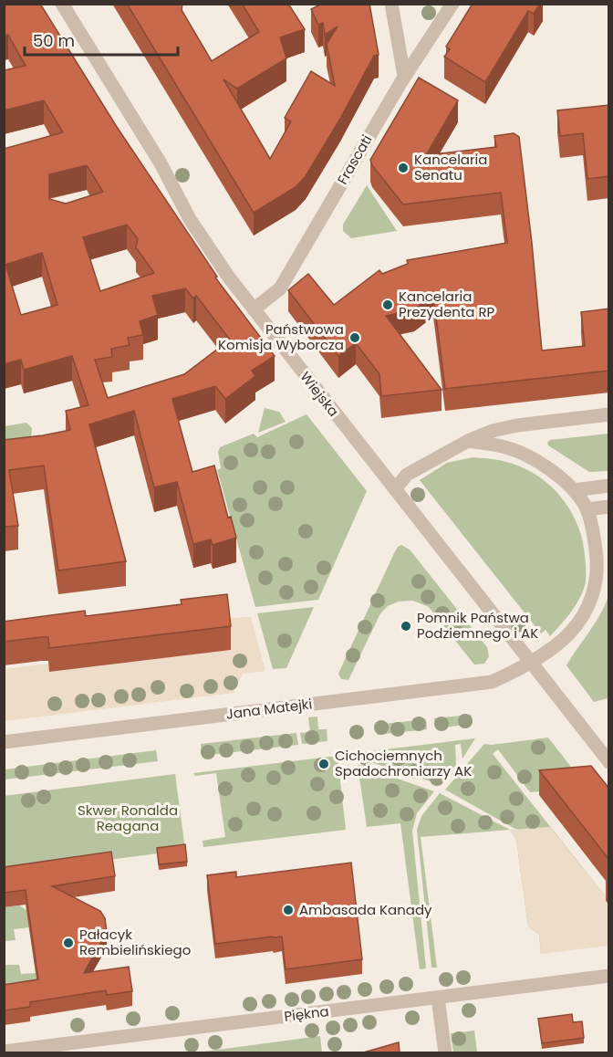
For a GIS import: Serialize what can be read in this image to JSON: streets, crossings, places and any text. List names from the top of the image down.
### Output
{
  "streets": {
    "street": [
      "Frascati",
      "Wiejska",
      "Jana Matejki",
      "Piękna"
    ]
  },
  "crossings": [
    ["Frascati", "Wiejska"],
    ["Wiejska", "Jana Matejki"]
  ],
  "parks": ["Skwer Ronalda Reagana"],
  "places": [
    "Kancelaria Senatu",
    "Kancelaria Prezydenta RP",
    "Państwowa Komisja Wyborcza",
    "Pomnik Państwa Podziemnego i AK",
    "Cichociemnych Spadochroniarzy AK",
    "Ambasada Kanady",
    "Pałacyk Rembielińskiego"
  ],
  "scale_bar": "50 m"
}
